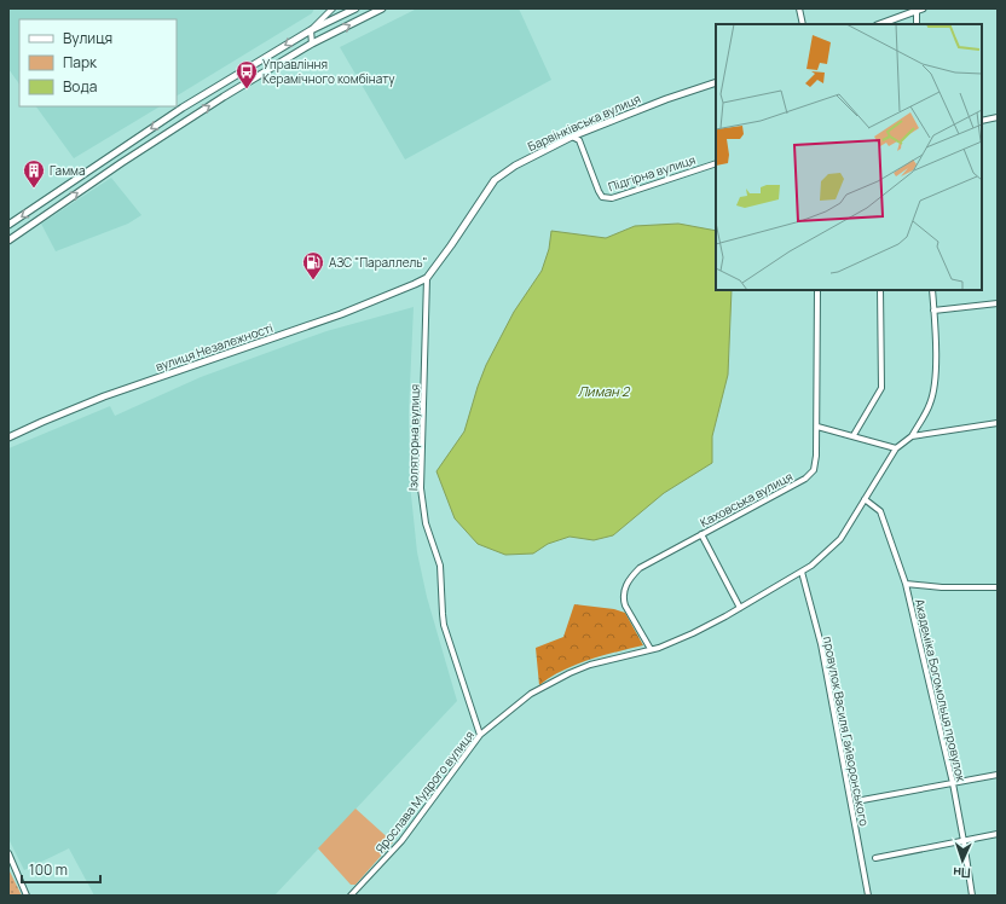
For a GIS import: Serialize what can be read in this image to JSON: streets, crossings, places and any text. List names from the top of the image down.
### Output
{
  "streets": {
    "street": [
      "Барвінківська вулиця",
      "Підгірна вулиця",
      "вулиця Незалежності",
      "Ізоляторна вулиця",
      "Каховська вулиця",
      "Академіка Богомольця провулок",
      "провулок Василя Гайворонського",
      "Ярослава Мудрого вулиця"
    ]
  },
  "crossings": [
    ["Барвінківська вулиця", "Підгірна вулиця"],
    ["Барвінківська вулиця", "вулиця Незалежності"],
    ["Барвінківська вулиця", "Ізоляторна вулиця"],
    ["вулиця Незалежності", "Ізоляторна вулиця"],
    ["Ізоляторна вулиця", "Ярослава Мудрого вулиця"],
    ["Каховська вулиця", "Ярослава Мудрого вулиця"],
    ["Академіка Богомольця провулок", "Ярослава Мудрого вулиця"],
    ["провулок Василя Гайворонського", "Ярослава Мудрого вулиця"]
  ],
  "water": ["Лиман 2"],
  "places": {
    "bus stop": ["Управління Керамічного комбінату"],
    "building": ["Гамма"],
    "fuel station": ["АЗС \"Параллель\""]
  },
  "legend": ["Вулиця", "Парк", "Вода"],
  "scale_bar": "100 m",
  "north": "bottom"
}
